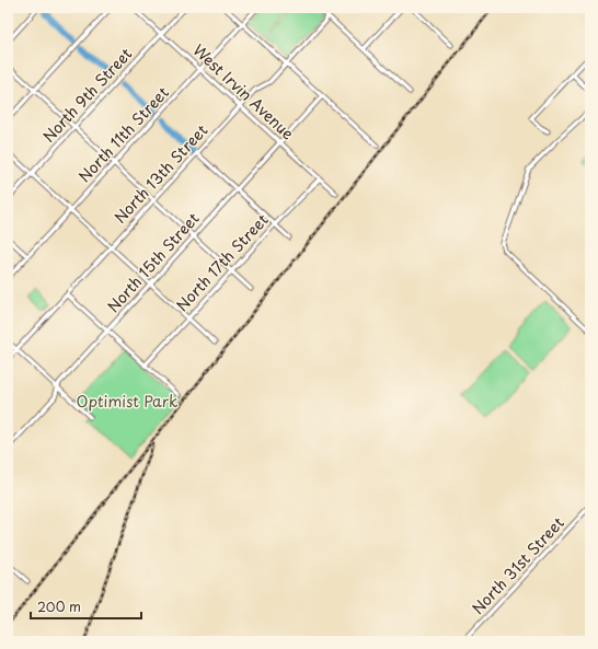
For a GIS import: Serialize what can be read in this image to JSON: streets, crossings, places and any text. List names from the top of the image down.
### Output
{
  "streets": {
    "street": [
      "West Irvin Avenue",
      "North 9th Street",
      "North 11th Street",
      "North 13th Street",
      "North 15th Street",
      "North 17th Street",
      "North 31st Street"
    ]
  },
  "crossings": [
    ["West Irvin Avenue", "North 9th Street"],
    ["West Irvin Avenue", "North 11th Street"],
    ["West Irvin Avenue", "North 13th Street"],
    ["West Irvin Avenue", "North 15th Street"],
    ["West Irvin Avenue", "North 17th Street"]
  ],
  "parks": ["Optimist Park"],
  "scale_bar": "200 m"
}
